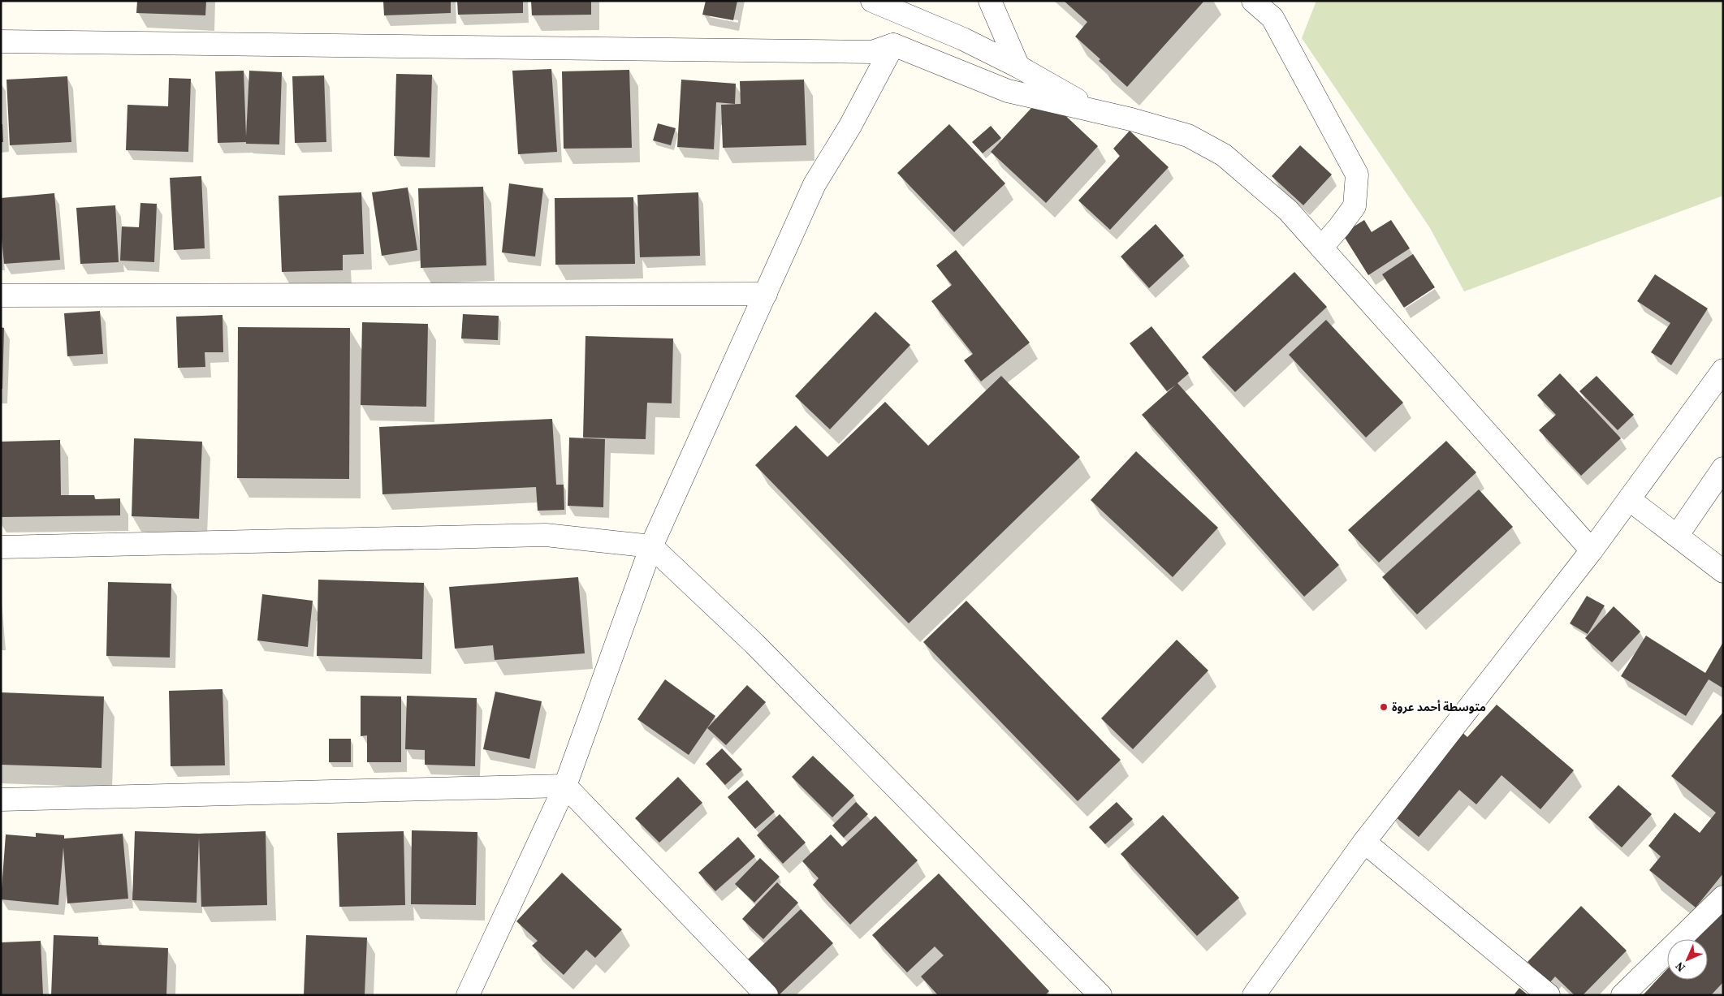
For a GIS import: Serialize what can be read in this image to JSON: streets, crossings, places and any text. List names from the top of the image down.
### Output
{
  "places": ["متوسطة أحمد عروة"],
  "north": "bottom left"
}
